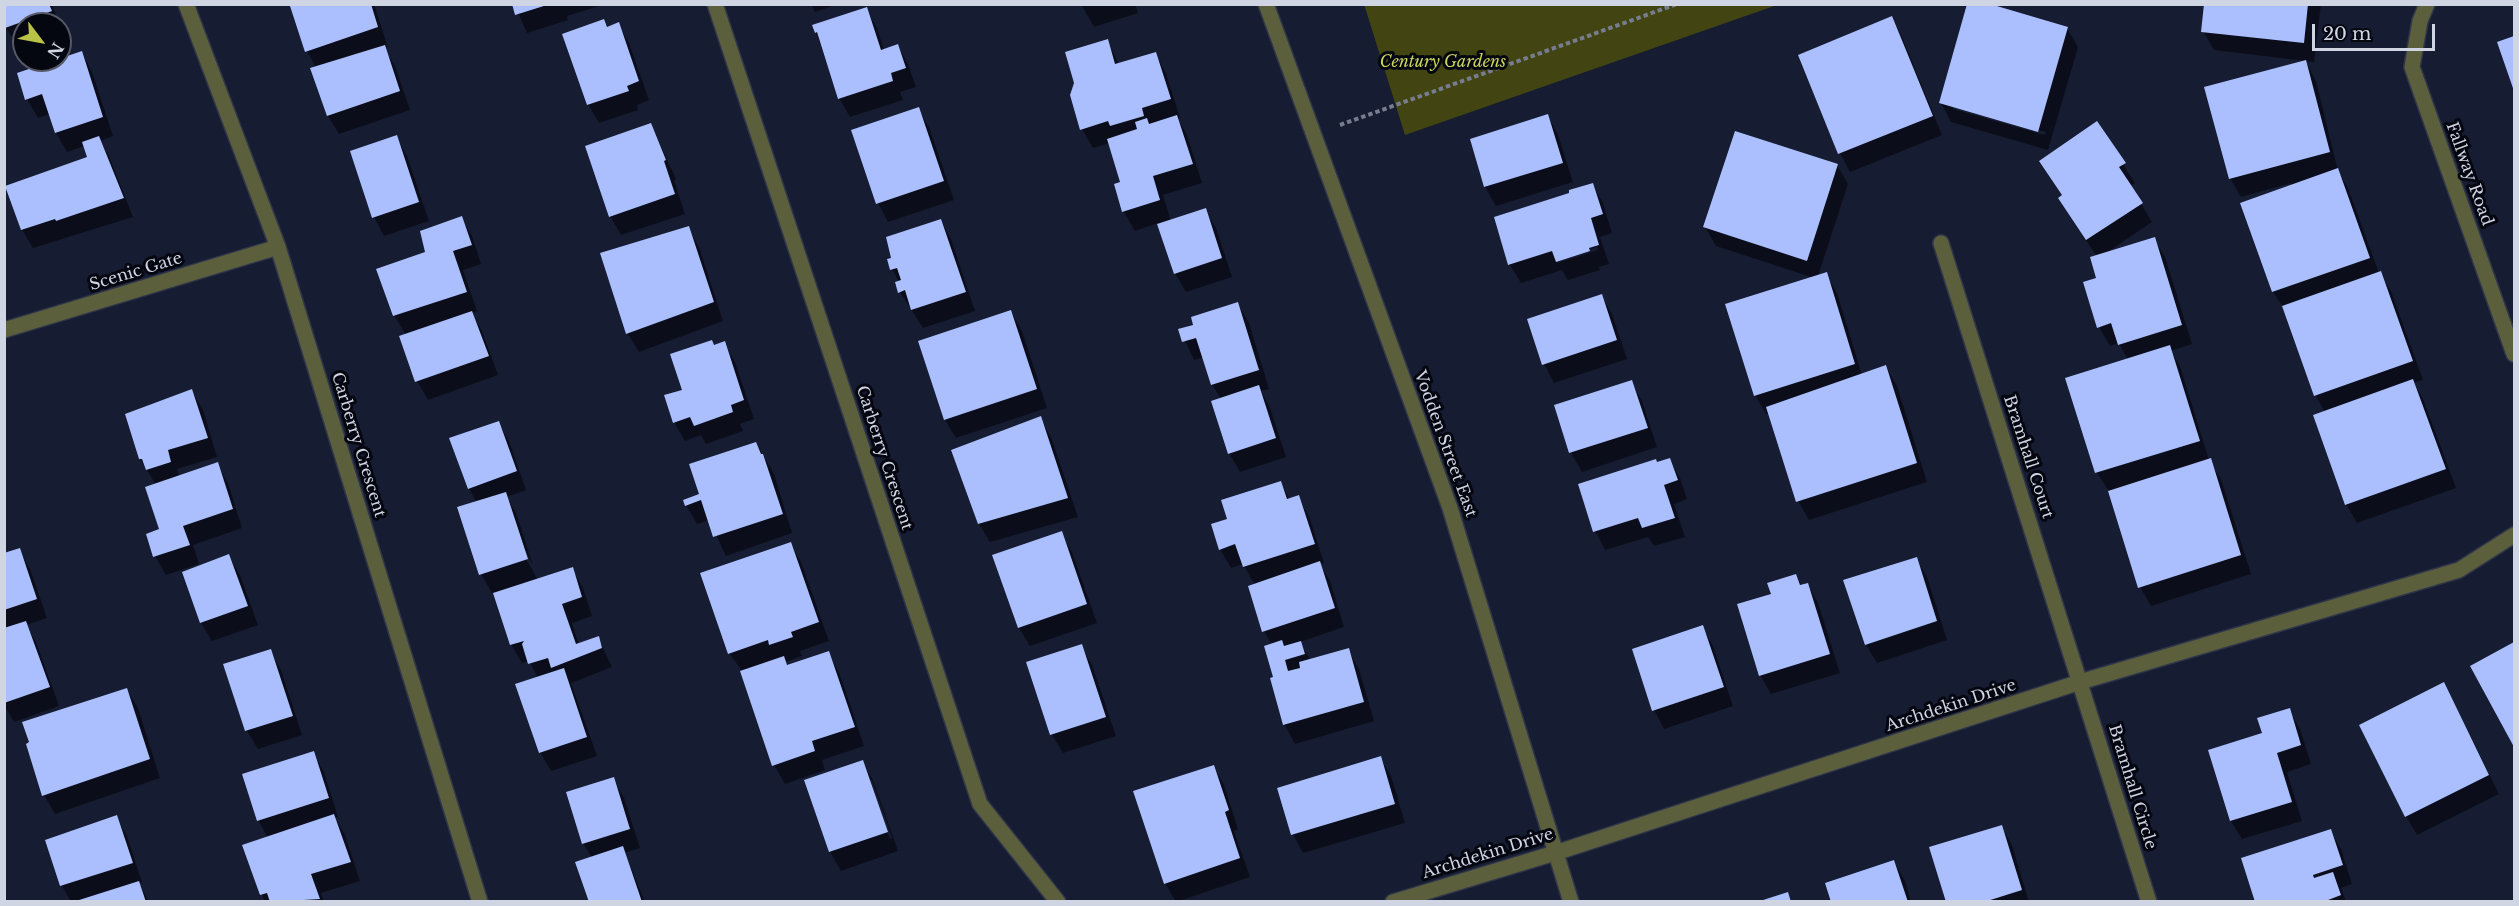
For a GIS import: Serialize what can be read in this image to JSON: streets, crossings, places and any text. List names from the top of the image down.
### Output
{
  "streets": {
    "street": [
      "Fallway Road",
      "Scenic Gate",
      "Vodden Street East",
      "Carberry Crescent",
      "Bramhall Court",
      "Archdekin Drive",
      "Bramhall Circle"
    ]
  },
  "crossings": [
    ["Scenic Gate", "Carberry Crescent"],
    ["Vodden Street East", "Archdekin Drive"],
    ["Bramhall Court", "Archdekin Drive"],
    ["Bramhall Court", "Bramhall Circle"],
    ["Archdekin Drive", "Bramhall Circle"]
  ],
  "parks": ["Century Gardens"],
  "scale_bar": "20 m",
  "north": "bottom right"
}
